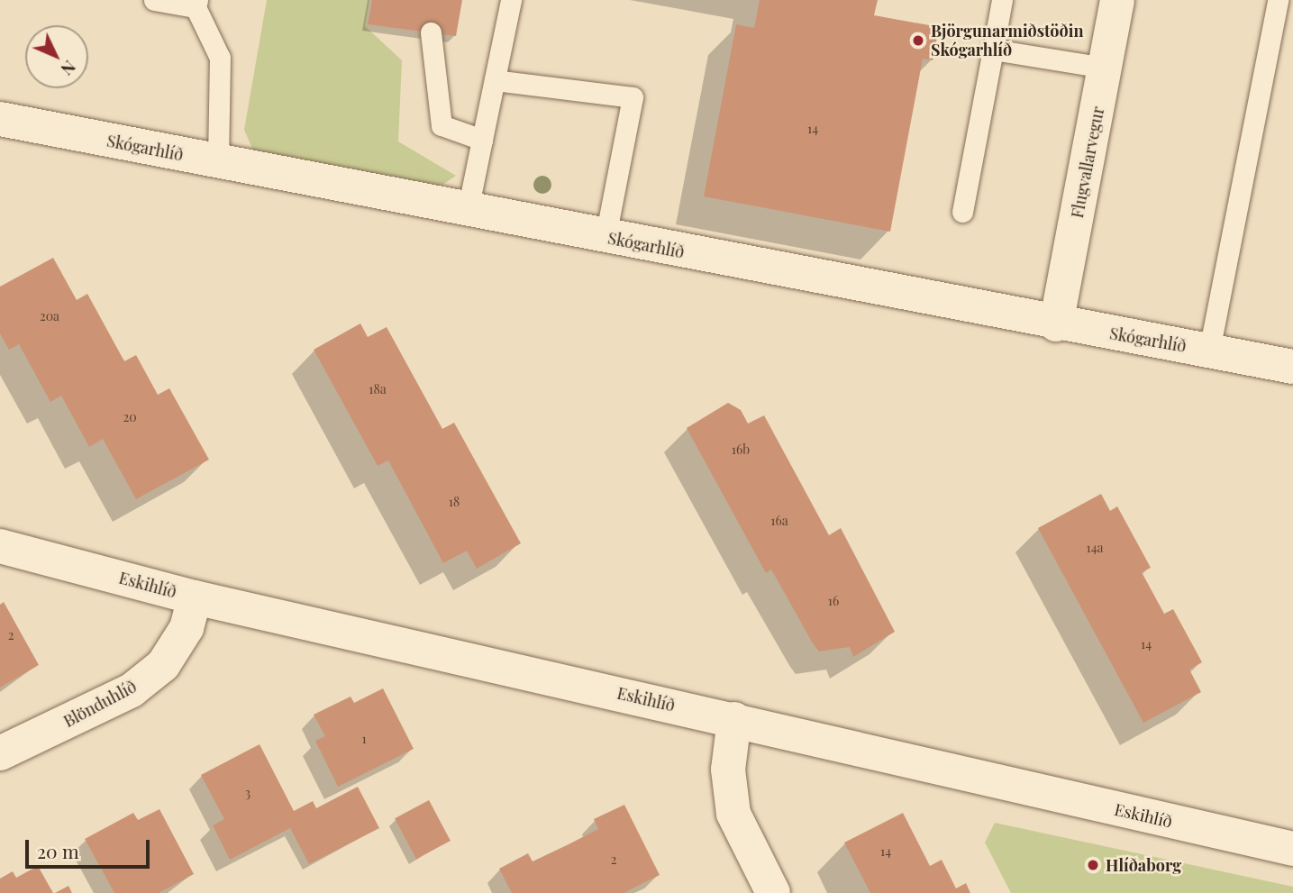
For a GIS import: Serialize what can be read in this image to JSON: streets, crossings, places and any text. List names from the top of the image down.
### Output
{
  "streets": {
    "street": [
      "Skógarhlíð",
      "Flugvallarvegur",
      "Eskihlíð",
      "Blönduhlíð"
    ]
  },
  "crossings": [
    ["Skógarhlíð", "Flugvallarvegur"],
    ["Eskihlíð", "Blönduhlíð"]
  ],
  "places": ["Björgunarmiðstöðin Skógarhlíð", "Hlíðaborg"],
  "house_numbers": [
    "14",
    "20a",
    "18a",
    "20",
    "16b",
    "18",
    "16a",
    "14a",
    "16",
    "2",
    "14",
    "1",
    "3",
    "14",
    "2"
  ],
  "scale_bar": "20 m",
  "north": "bottom right"
}
